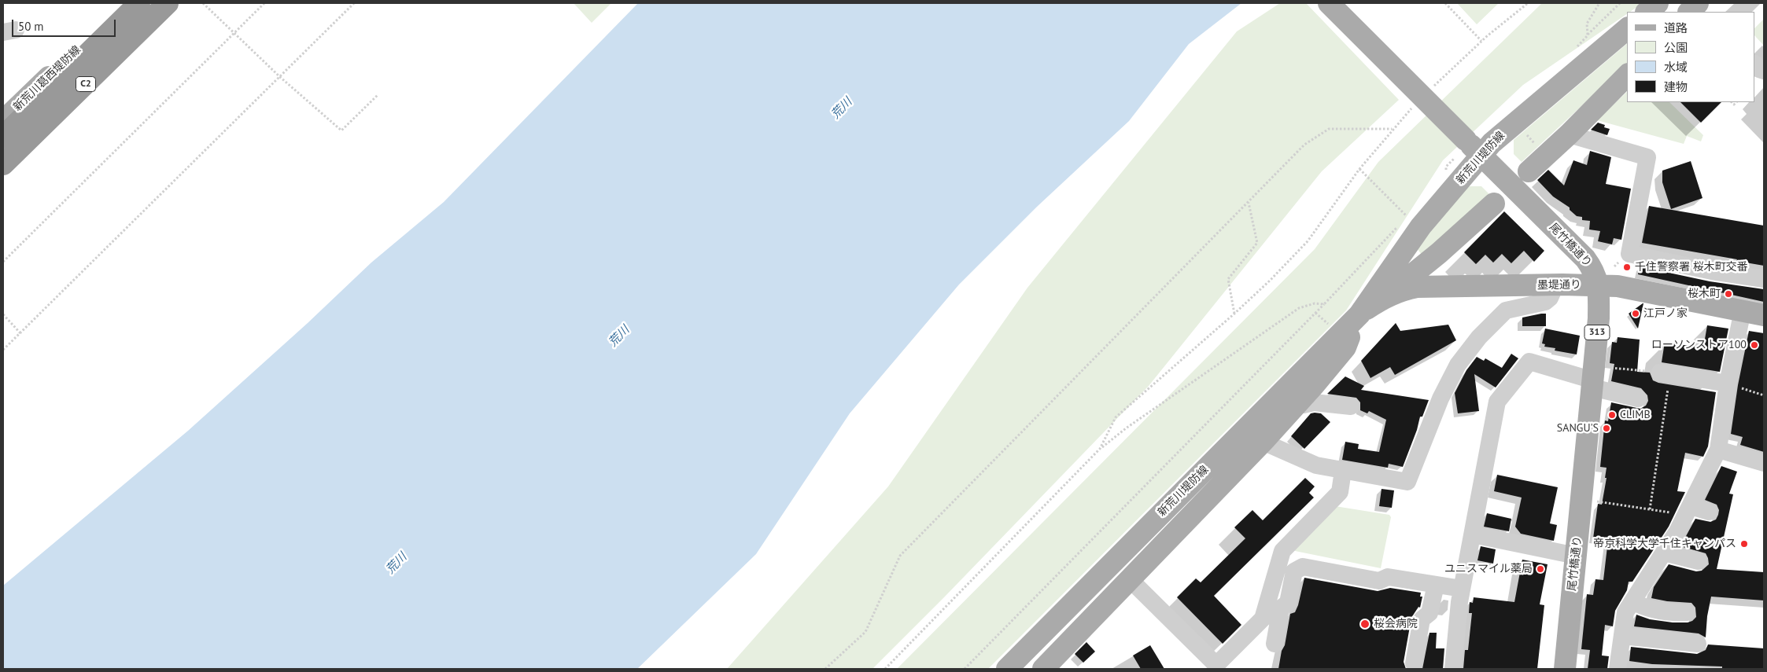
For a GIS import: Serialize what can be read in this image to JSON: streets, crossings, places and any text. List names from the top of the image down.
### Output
{
  "streets": {
    "highway": ["C2"],
    "main road": [
      "新荒川葛西堤防線",
      "新荒川堤防線",
      "尾竹橋通り",
      "墨堤通り",
      "313"
    ]
  },
  "crossings": [
    ["新荒川堤防線", "尾竹橋通り"],
    ["新荒川堤防線", "墨堤通り"],
    ["尾竹橋通り", "墨堤通り"]
  ],
  "water": ["荒川"],
  "places": [
    "千住警察署 桜木町交番",
    "桜木町",
    "江戸ノ家",
    "ローソンストア100",
    "CLIMB",
    "SANGU'S",
    "帝京科学大学千住キャンパス",
    "ユニスマイル薬局",
    "桜会病院"
  ],
  "legend": [
    "道路",
    "公園",
    "水域",
    "建物"
  ],
  "scale_bar": "50 m"
}
